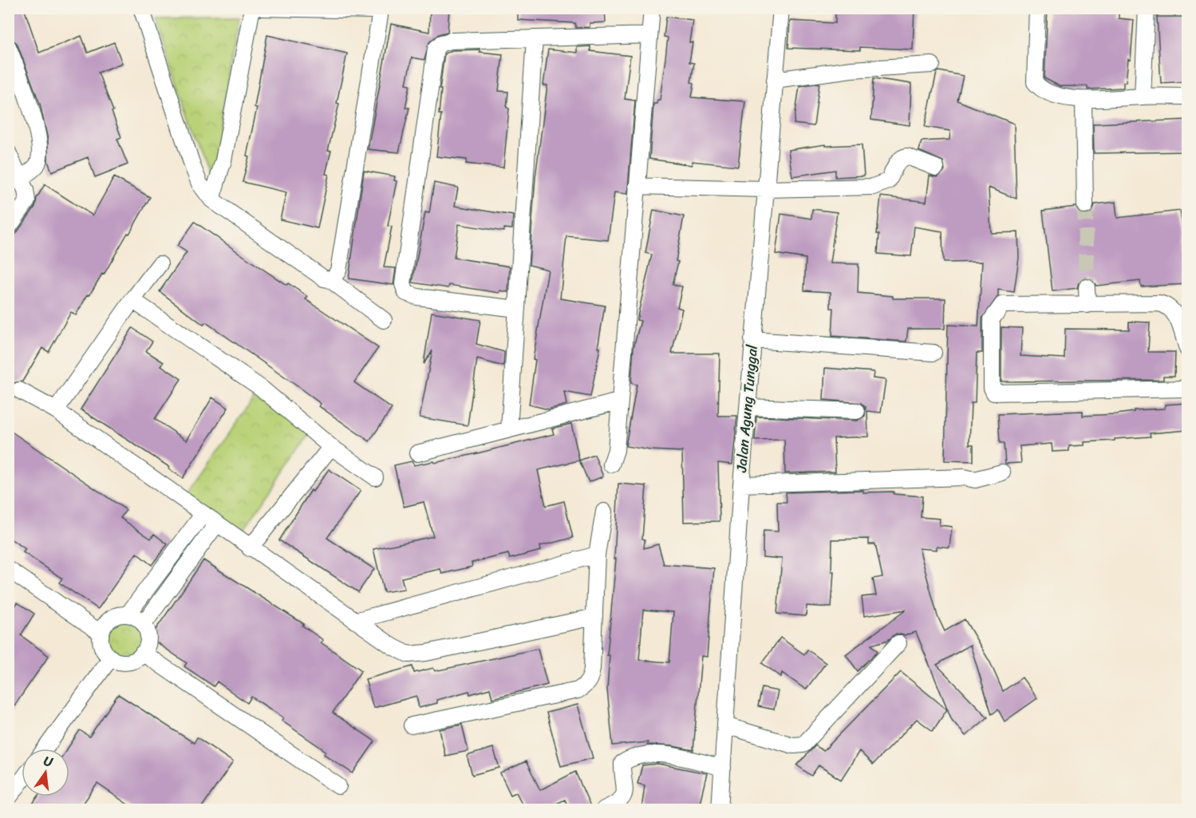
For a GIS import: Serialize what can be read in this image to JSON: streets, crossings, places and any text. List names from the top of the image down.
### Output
{
  "streets": {
    "street": ["Jalan Agung Tunggal"]
  },
  "north": "top"
}
